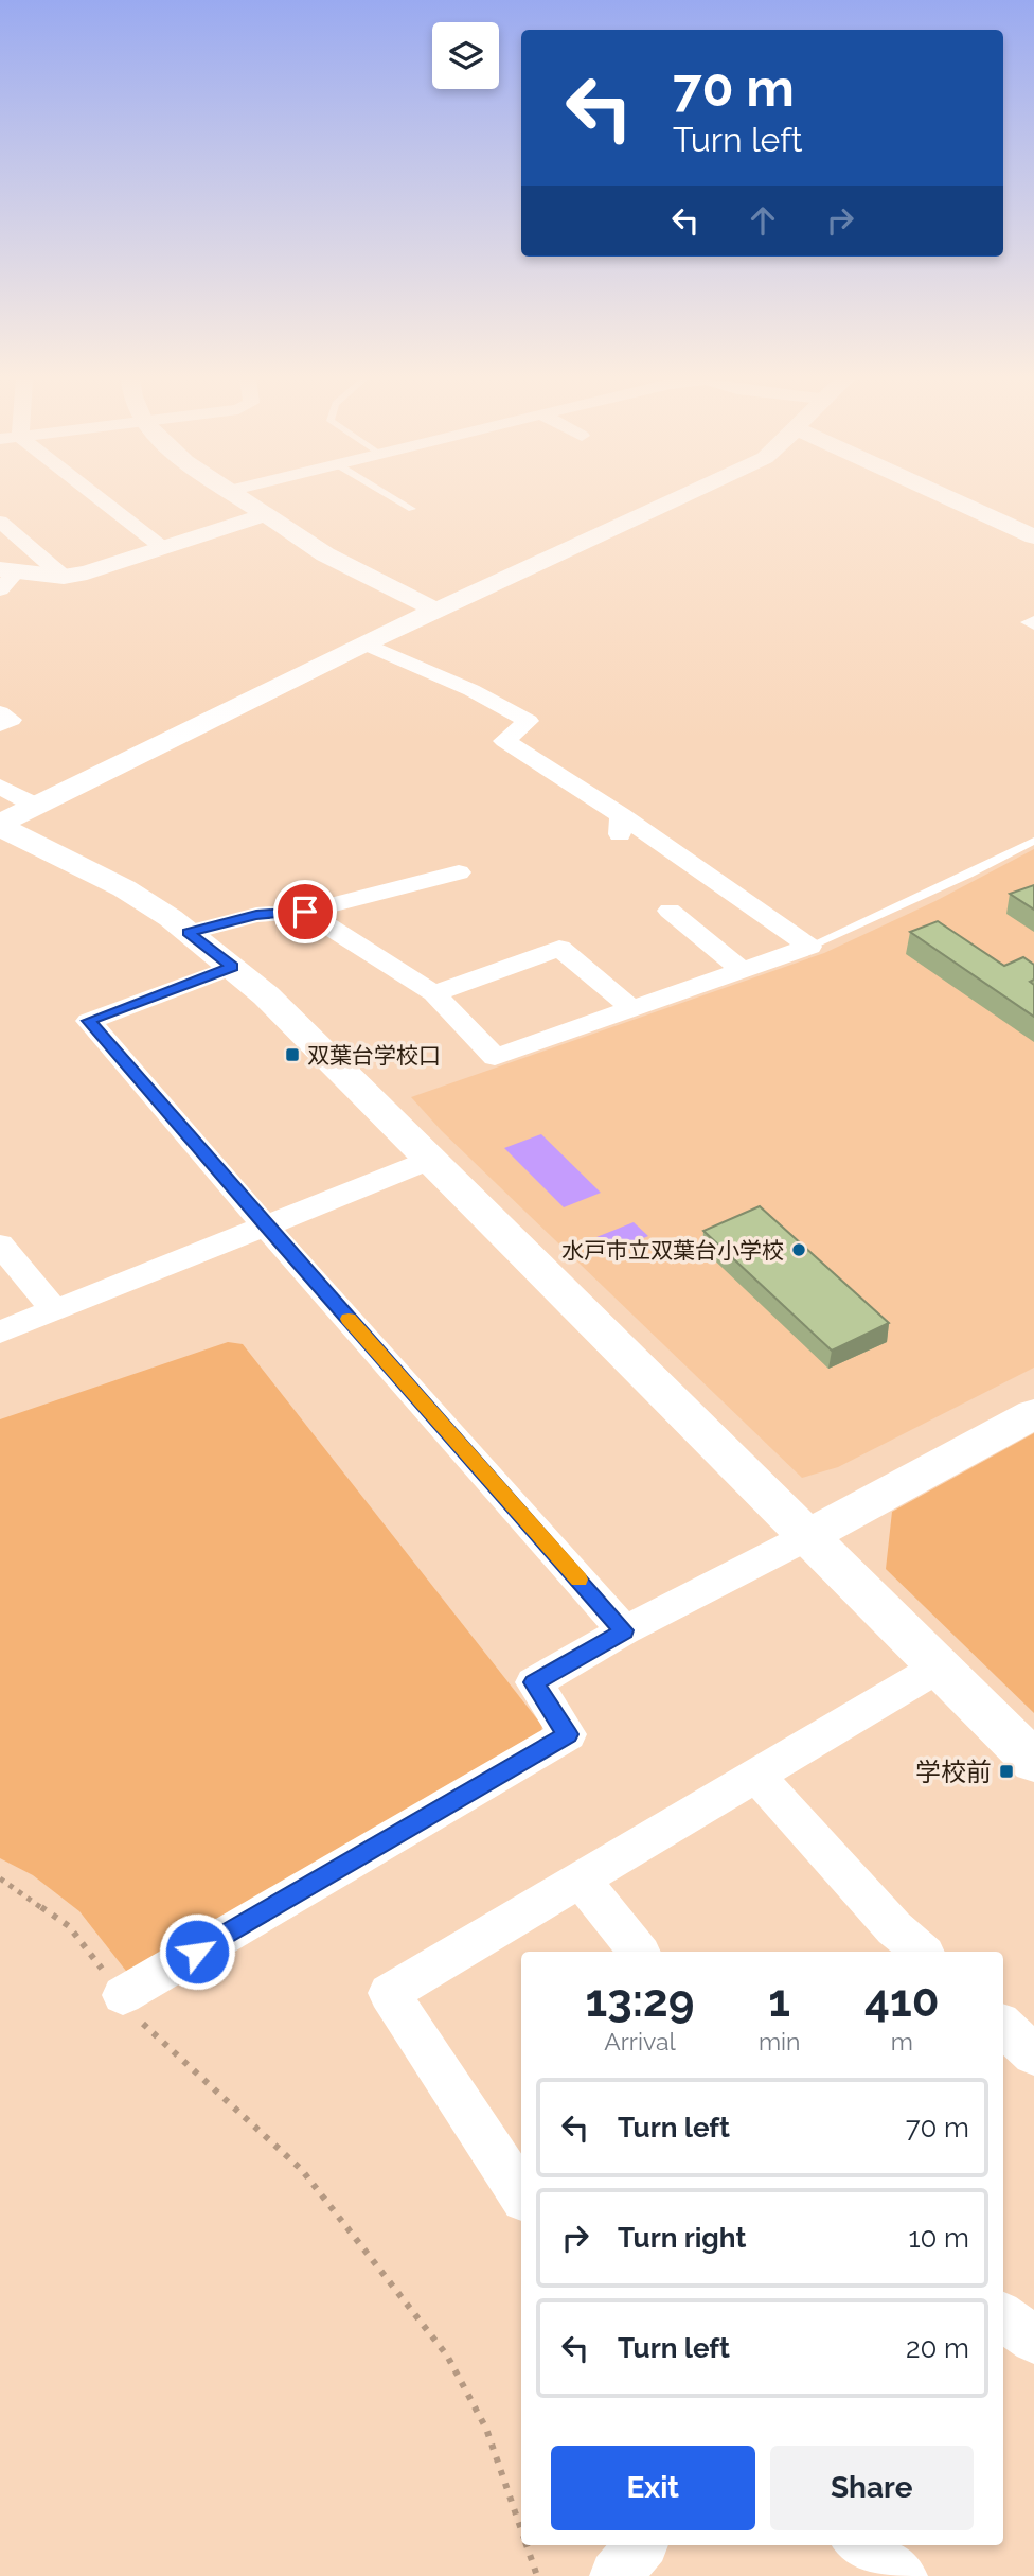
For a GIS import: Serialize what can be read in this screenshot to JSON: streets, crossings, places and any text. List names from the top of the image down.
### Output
{
  "places": {
    "transit": ["双葉台学校口", "学校前"],
    "other": ["水戸市立双葉台小学校"]
  },
  "page": {
    "turn": ["70 m", "Turn left"],
    "eta": [
      "13:29",
      "Arrival",
      "1",
      "min",
      "410",
      "m"
    ],
    "list": [
      {
        "name": "Turn left",
        "value": "70 m"
      },
      {
        "name": "Turn right",
        "value": "10 m"
      },
      {
        "name": "Turn left",
        "value": "20 m"
      }
    ],
    "buttons": ["Exit", "Share"]
  }
}
